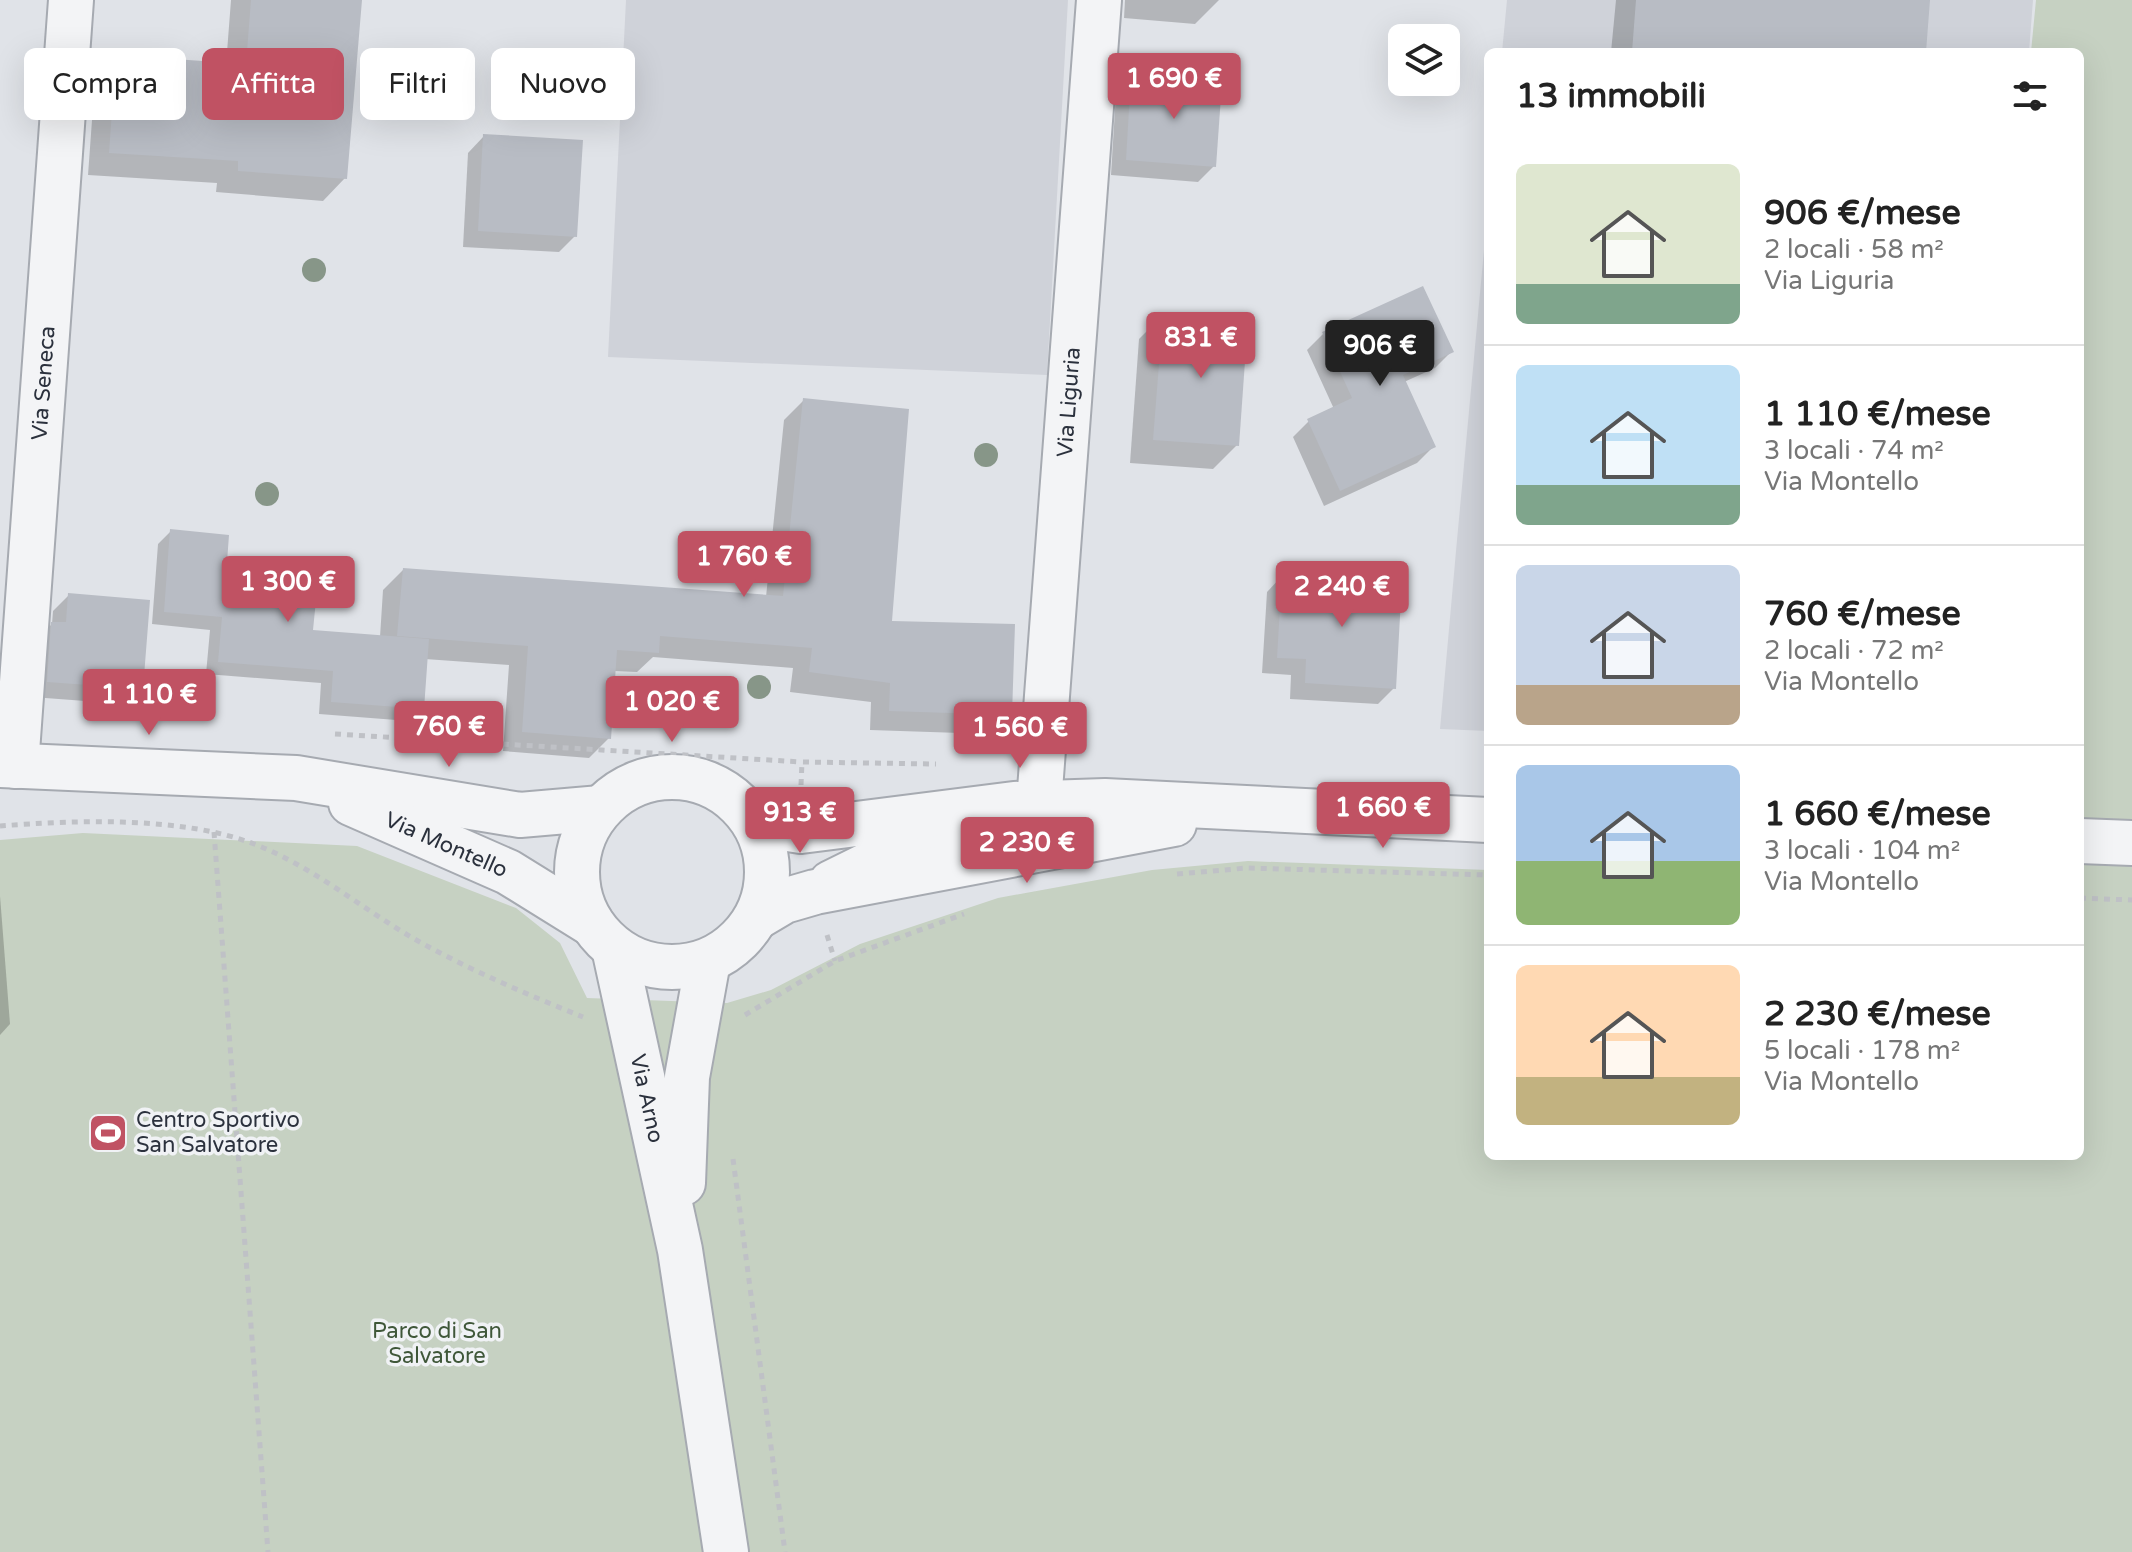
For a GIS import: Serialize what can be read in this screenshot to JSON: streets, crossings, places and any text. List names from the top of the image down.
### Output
{
  "streets": {
    "street": [
      "Via Seneca",
      "Via Liguria",
      "Via Montello",
      "Via Arno"
    ]
  },
  "crossings": [
    ["Via Seneca", "Via Montello"],
    ["Via Montello", "Via Arno"]
  ],
  "parks": ["Parco di San Salvatore"],
  "places": {
    "sports": ["Centro Sportivo San Salvatore"]
  },
  "page": {
    "chip": [
      "Compra",
      "Affitta",
      "Filtri",
      "Nuovo"
    ],
    "heading": "13 immobili",
    "price": [
      "1 690 €",
      "831 €",
      "906 €",
      "1 760 €",
      "1 300 €",
      "2 240 €",
      "1 110 €",
      "1 020 €",
      "760 €",
      "1 560 €",
      "1 660 €",
      "913 €",
      "2 230 €"
    ],
    "list": [
      {
        "name": "906 €/mese",
        "note": "2 locali · 58 m² · Via Liguria"
      },
      {
        "name": "1 110 €/mese",
        "note": "3 locali · 74 m² · Via Montello"
      },
      {
        "name": "760 €/mese",
        "note": "2 locali · 72 m² · Via Montello"
      },
      {
        "name": "1 660 €/mese",
        "note": "3 locali · 104 m² · Via Montello"
      },
      {
        "name": "2 230 €/mese",
        "note": "5 locali · 178 m² · Via Montello"
      }
    ]
  }
}
